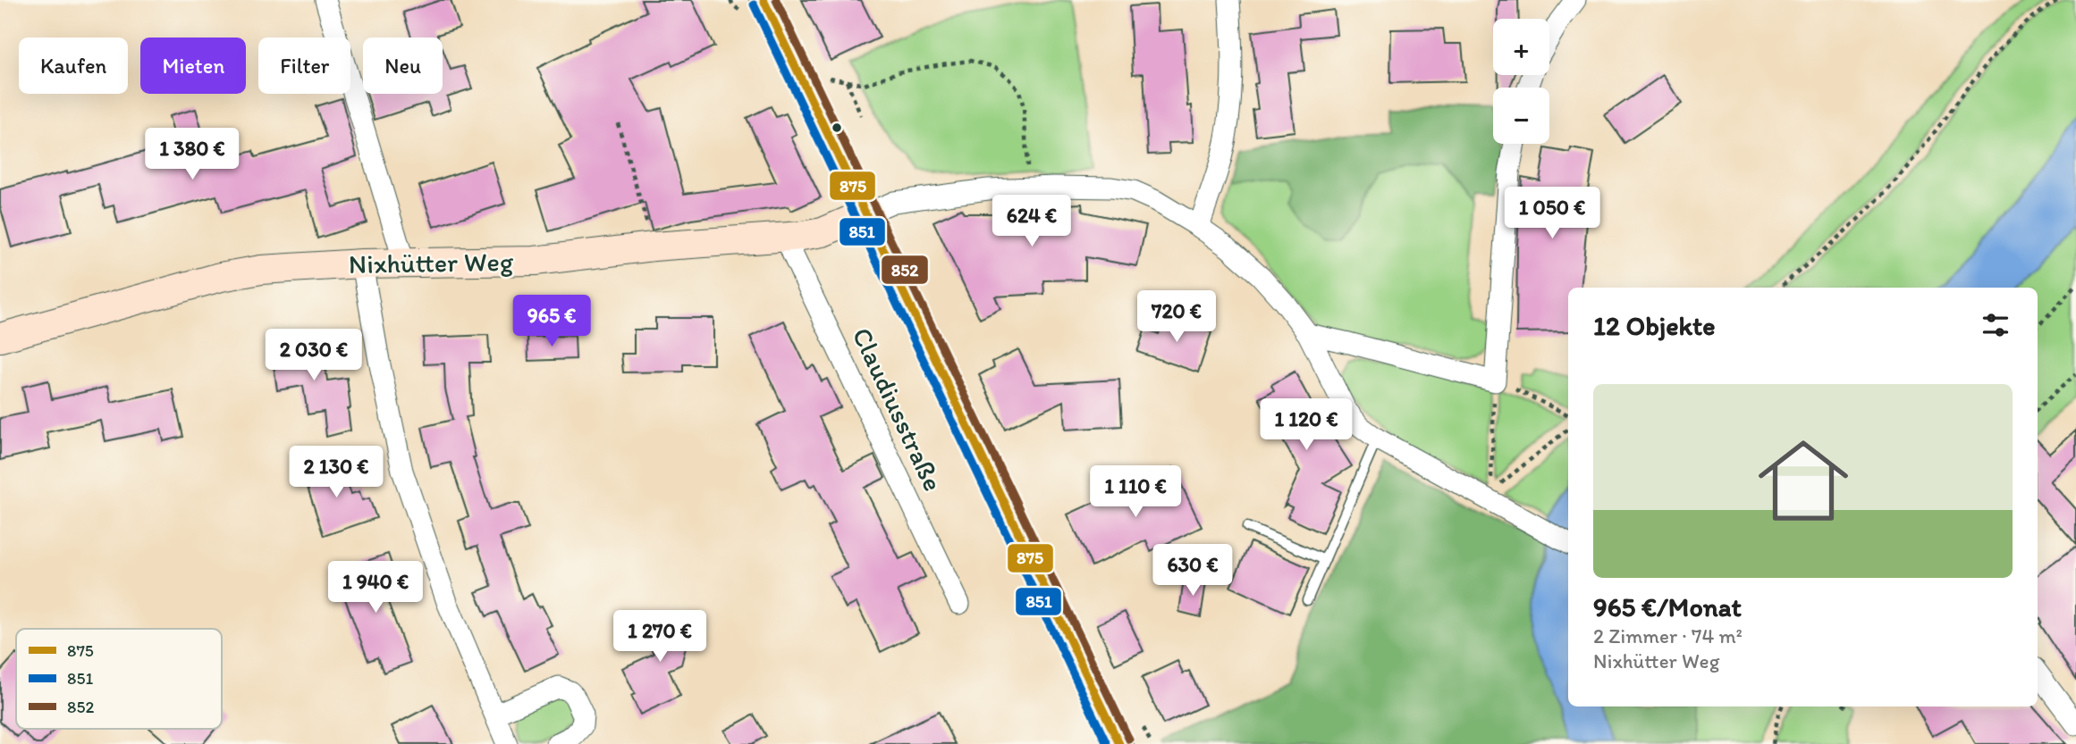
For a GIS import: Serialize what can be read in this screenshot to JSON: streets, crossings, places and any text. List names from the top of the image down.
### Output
{
  "streets": {
    "main road": ["Nixhütter Weg"],
    "street": ["Claudiusstraße"]
  },
  "crossings": [
    ["Nixhütter Weg", "Claudiusstraße"]
  ],
  "lines": ["transit line 875", "transit line 852", "transit line 851"],
  "legend": ["875", "851", "852"],
  "page": {
    "map_buttons": ["+", "−"],
    "chip": [
      "Kaufen",
      "Mieten",
      "Filter",
      "Neu"
    ],
    "price": [
      "1 380 €",
      "1 050 €",
      "624 €",
      "720 €",
      "965 €",
      "2 030 €",
      "1 120 €",
      "2 130 €",
      "1 110 €",
      "630 €",
      "1 940 €",
      "1 270 €"
    ],
    "heading": "12 Objekte",
    "list": [
      {
        "name": "965 €/Monat",
        "note": "2 Zimmer · 74 m² · Nixhütter Weg"
      }
    ]
  }
}
